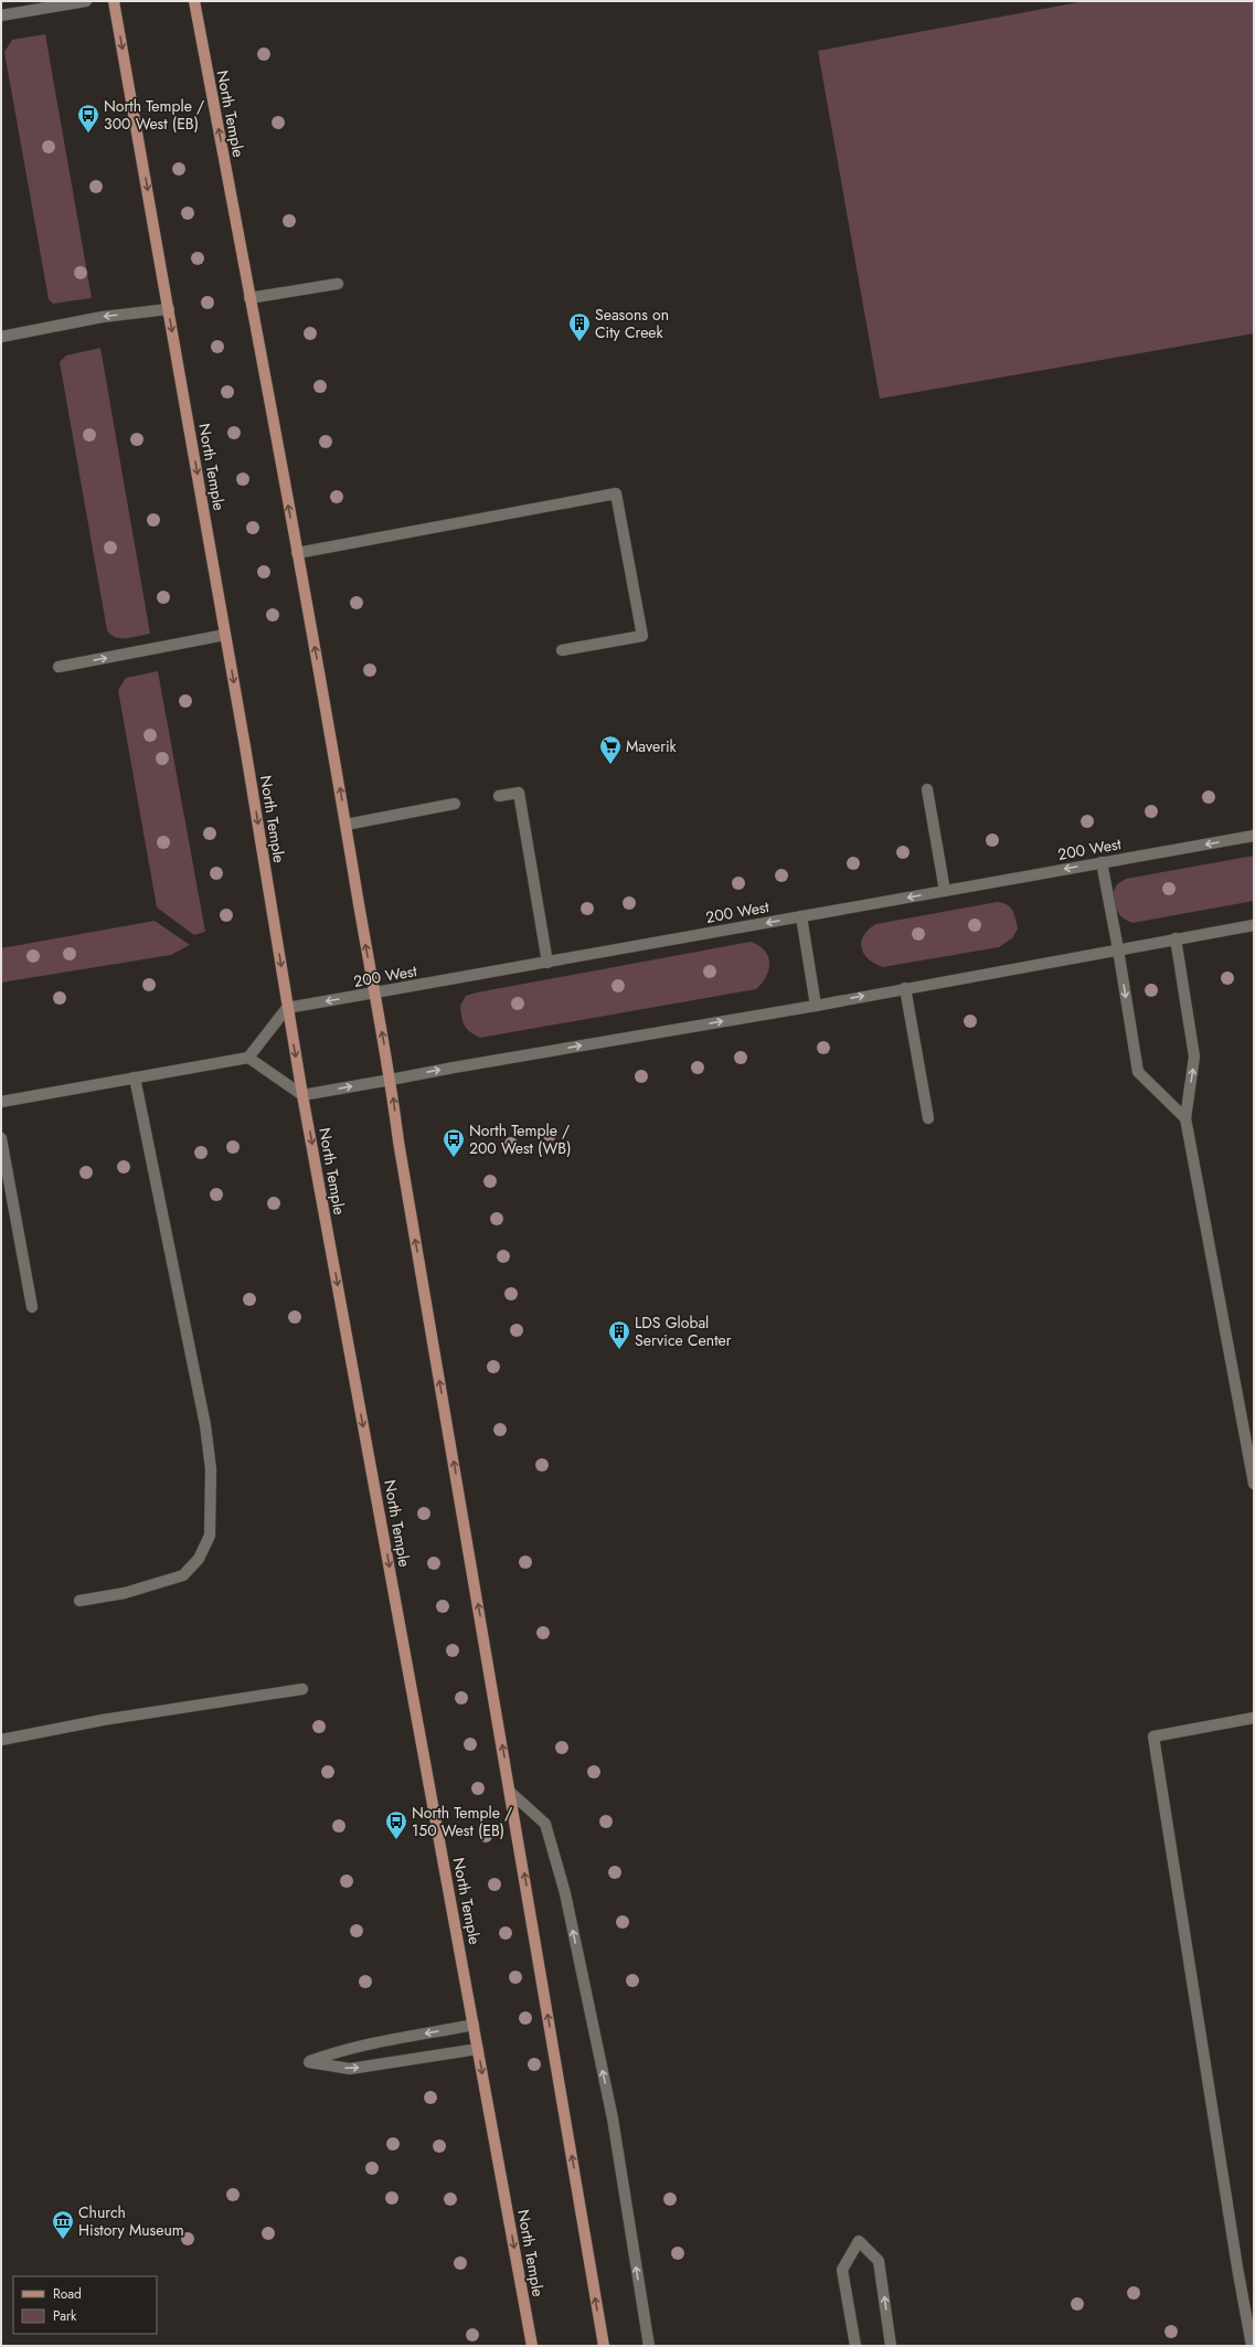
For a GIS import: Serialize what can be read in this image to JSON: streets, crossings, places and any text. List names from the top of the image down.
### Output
{
  "streets": {
    "main road": ["North Temple"],
    "street": ["200 West"]
  },
  "crossings": [
    ["North Temple", "200 West"]
  ],
  "places": {
    "bus stop": ["North Temple / 300 West (EB)", "North Temple / 200 West (WB)", "North Temple / 150 West (EB)"],
    "building": ["Seasons on City Creek", "LDS Global Service Center"],
    "supermarket": ["Maverik"],
    "museum": ["Church History Museum"]
  },
  "legend": ["Road", "Park"]
}
